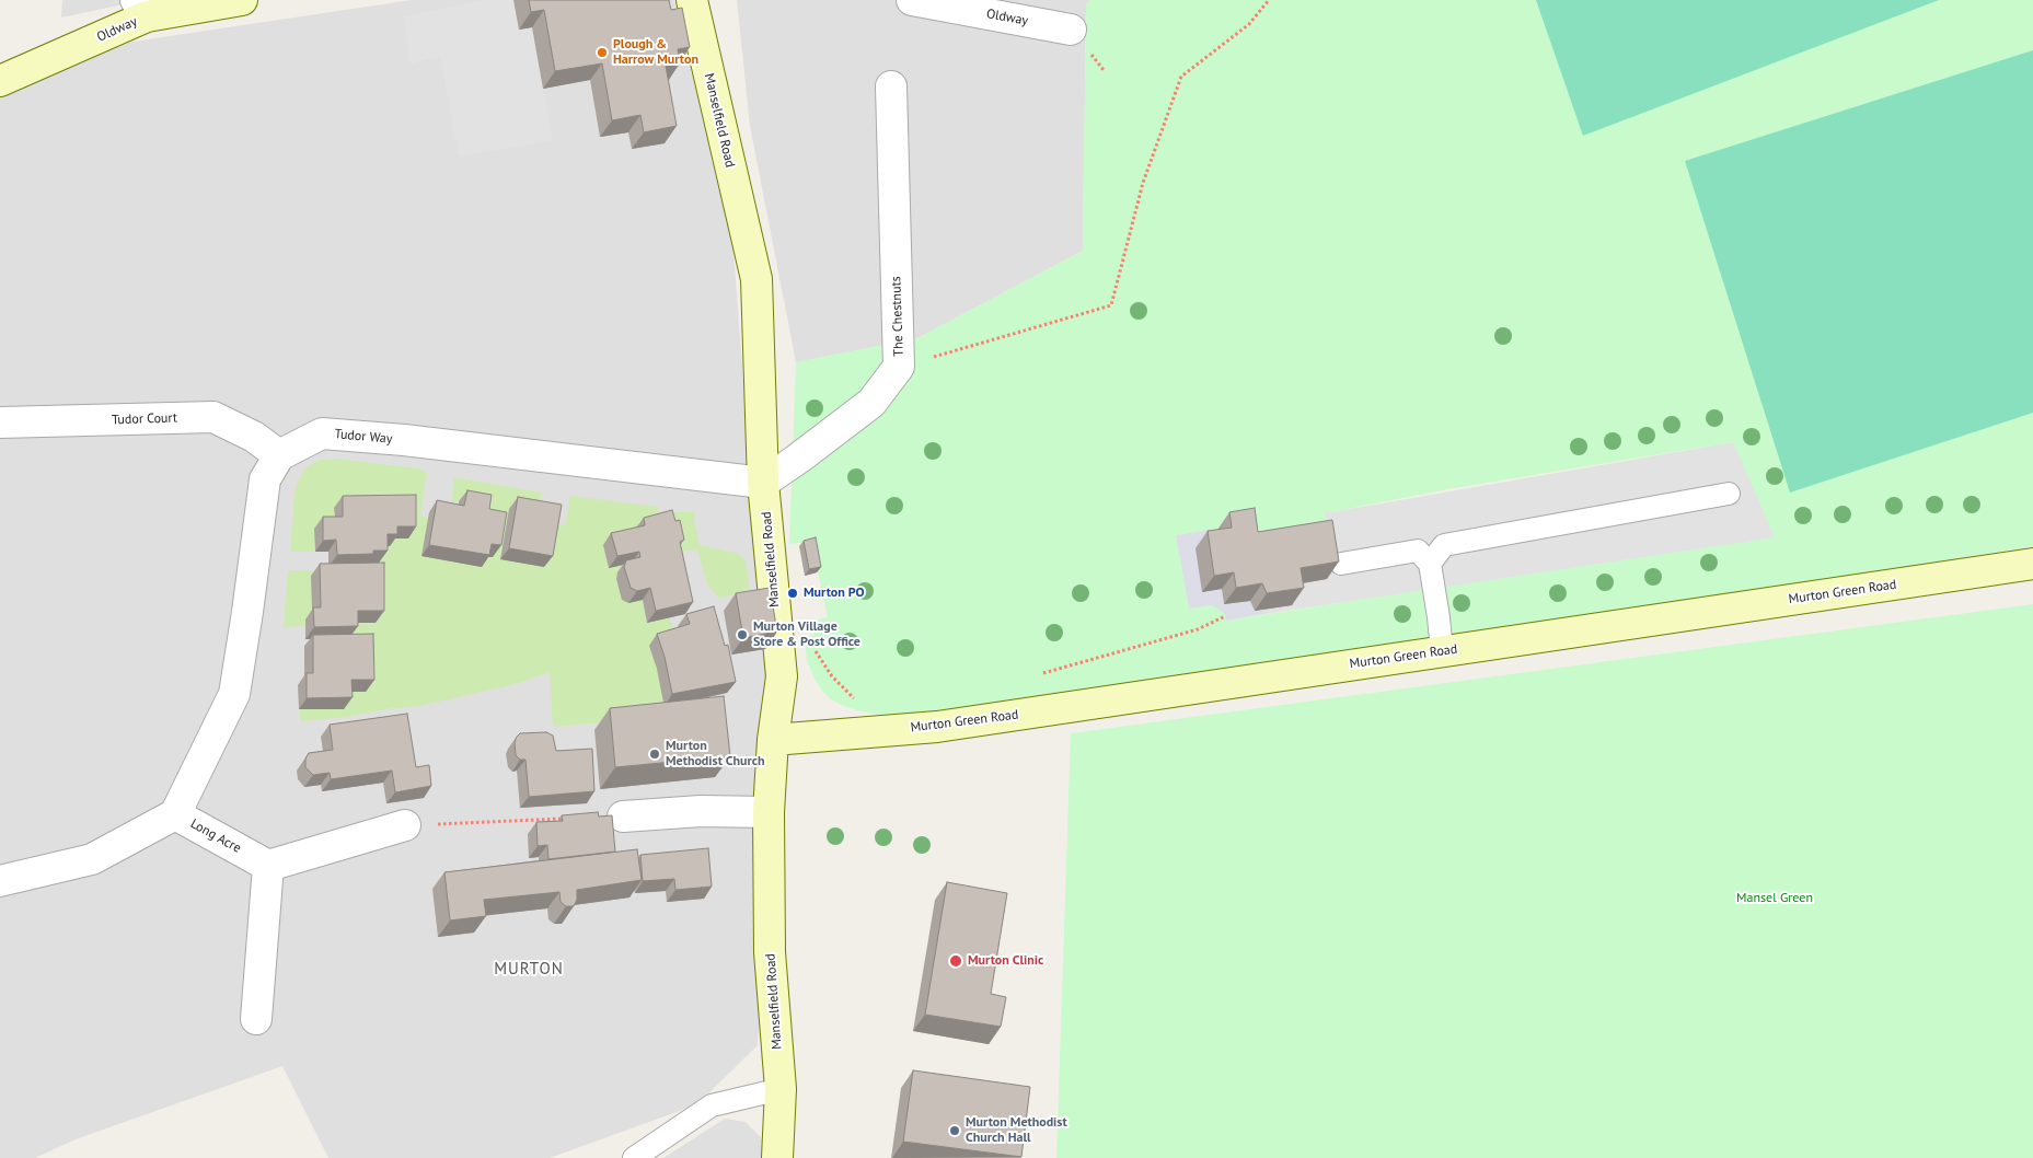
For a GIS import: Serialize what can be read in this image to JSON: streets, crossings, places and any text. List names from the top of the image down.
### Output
{
  "streets": {
    "street": [
      "Oldway",
      "Manselfield Road",
      "The Chestnuts",
      "Tudor Court",
      "Tudor Way",
      "Murton Green Road",
      "Long Acre"
    ]
  },
  "crossings": [
    ["Manselfield Road", "The Chestnuts"],
    ["Manselfield Road", "Tudor Way"],
    ["Manselfield Road", "Murton Green Road"],
    ["The Chestnuts", "Tudor Way"],
    ["Tudor Court", "Tudor Way"],
    ["Tudor Way", "Long Acre"]
  ],
  "districts": ["MURTON"],
  "parks": ["Mansel Green"],
  "places": [
    "Plough & Harrow Murton",
    "Murton PO",
    "Murton Village Store & Post Office",
    "Murton Methodist Church",
    "Murton Clinic",
    "Murton Methodist Church Hall"
  ]
}
